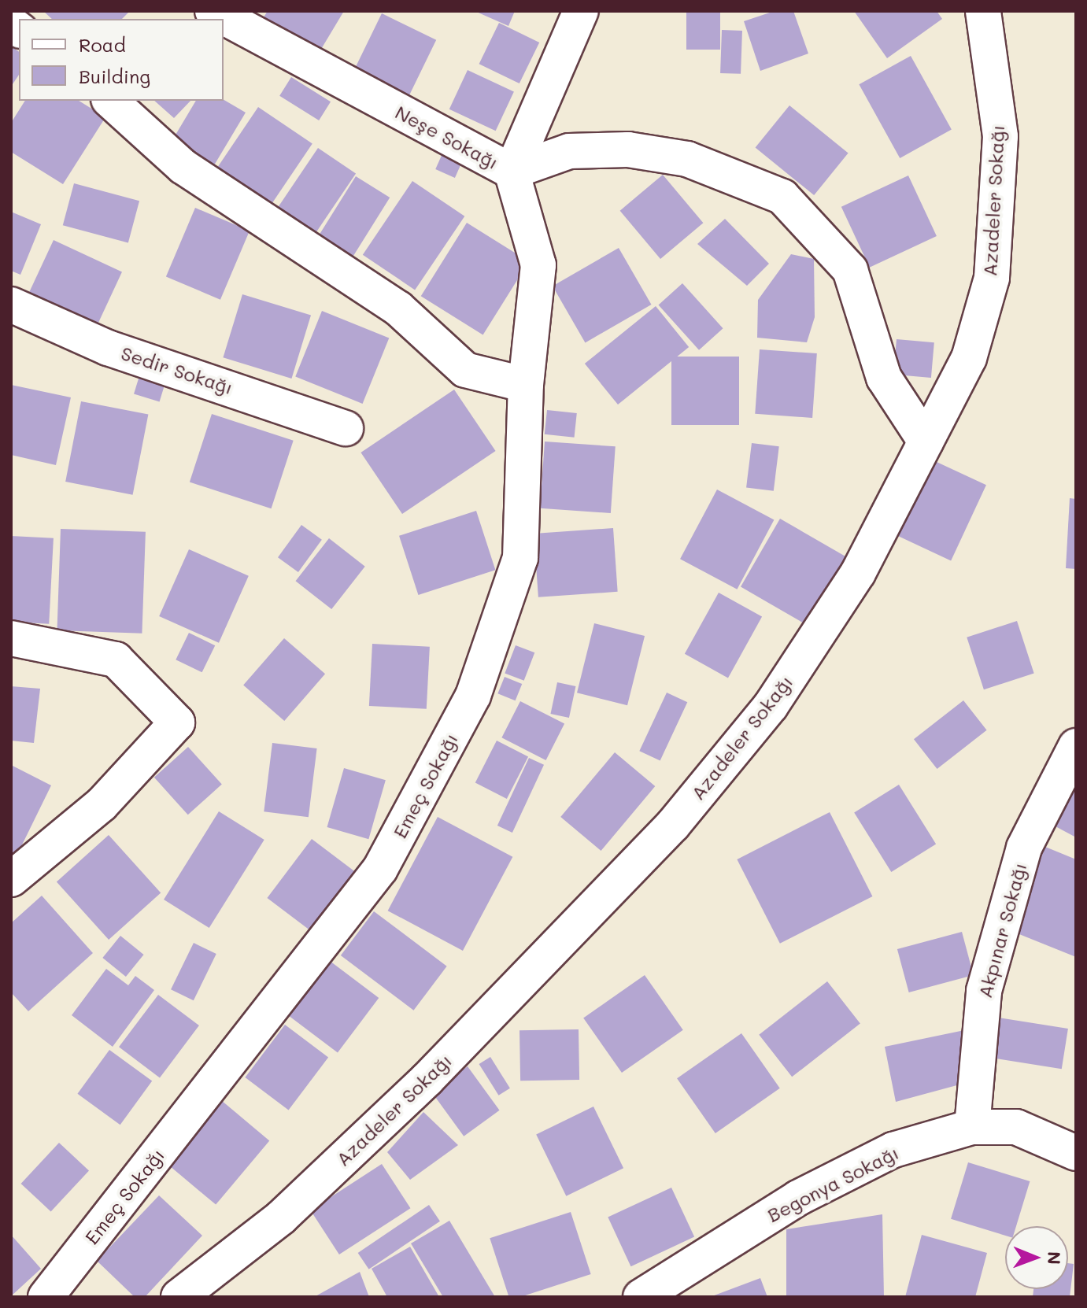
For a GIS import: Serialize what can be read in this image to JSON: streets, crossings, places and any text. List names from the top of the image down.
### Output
{
  "streets": {
    "street": [
      "Neşe Sokağı",
      "Azadeler Sokağı",
      "Sedir Sokağı",
      "Emeç Sokağı",
      "Akpınar Sokağı",
      "Begonya Sokağı"
    ]
  },
  "crossings": [
    ["Neşe Sokağı", "Azadeler Sokağı"],
    ["Neşe Sokağı", "Emeç Sokağı"],
    ["Akpınar Sokağı", "Begonya Sokağı"]
  ],
  "legend": ["Road", "Building"],
  "north": "right"
}
